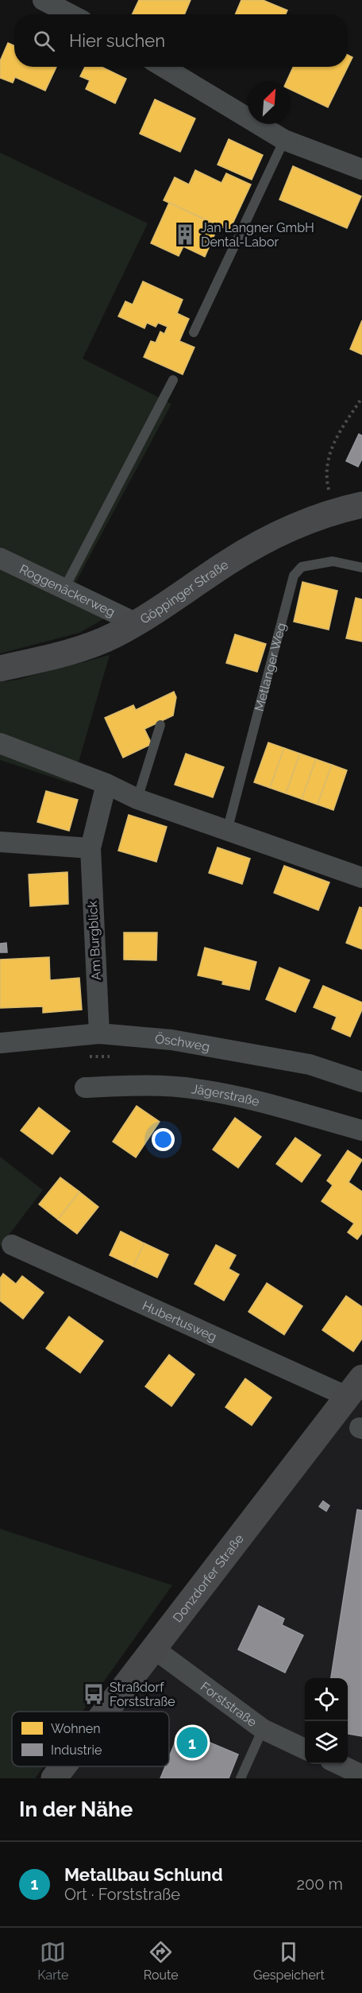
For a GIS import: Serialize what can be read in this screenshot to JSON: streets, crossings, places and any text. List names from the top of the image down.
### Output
{
  "streets": {
    "main road": ["Göppinger Straße", "Donzdorfer Straße"],
    "street": [
      "Roggenäckerweg",
      "Am Burgblick",
      "Öschweg",
      "Jägerstraße",
      "Hubertusweg",
      "Forststraße"
    ],
    "lane": ["Metlanger Weg"]
  },
  "crossings": [
    ["Roggenäckerweg", "Göppinger Straße"],
    ["Am Burgblick", "Öschweg"],
    ["Hubertusweg", "Donzdorfer Straße"],
    ["Donzdorfer Straße", "Forststraße"]
  ],
  "places": {
    "building": ["Jan Langner GmbH Dental-Labor"],
    "bus stop": ["Straßdorf Forststraße"]
  },
  "legend": ["Wohnen", "Industrie"],
  "north": "top right",
  "page": {
    "search": "Hier suchen",
    "pins": "1",
    "heading": "In der Nähe",
    "list": [
      {
        "mark": "1",
        "name": "Metallbau Schlund",
        "note": "Ort · Forststraße",
        "value": "200 m"
      }
    ],
    "nav": ["Karte", "Route", "Gespeichert"]
  }
}
